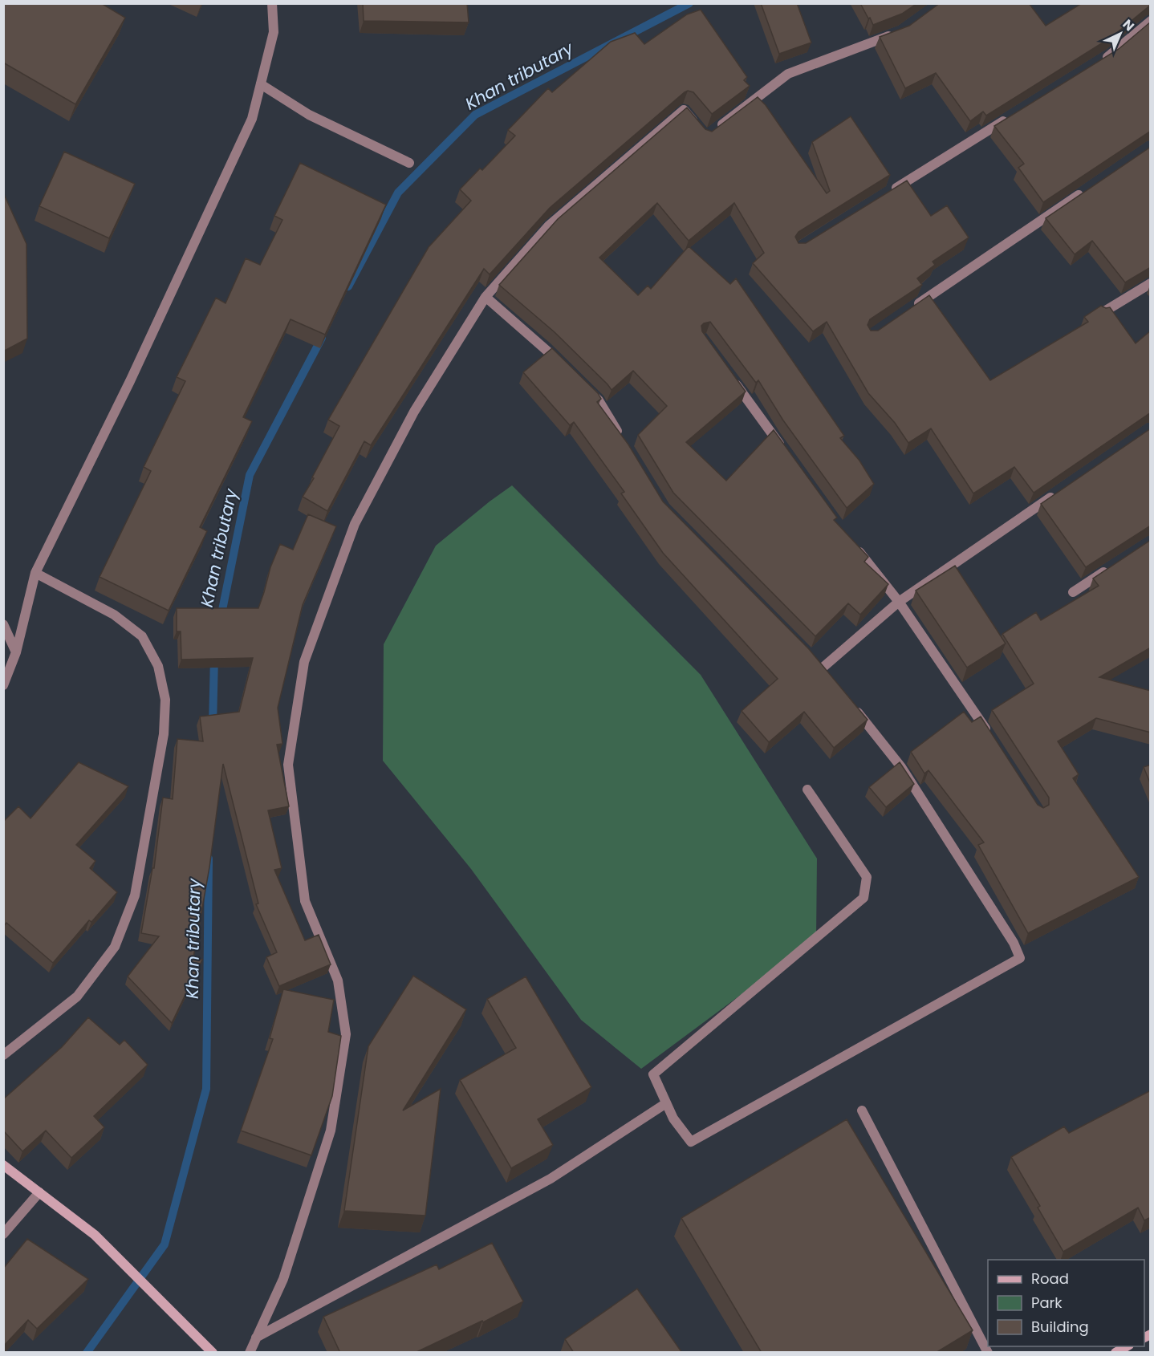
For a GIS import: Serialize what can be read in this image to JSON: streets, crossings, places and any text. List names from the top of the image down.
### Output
{
  "water": ["Khan tributary"],
  "legend": ["Road", "Park", "Building"],
  "north": "top right"
}
